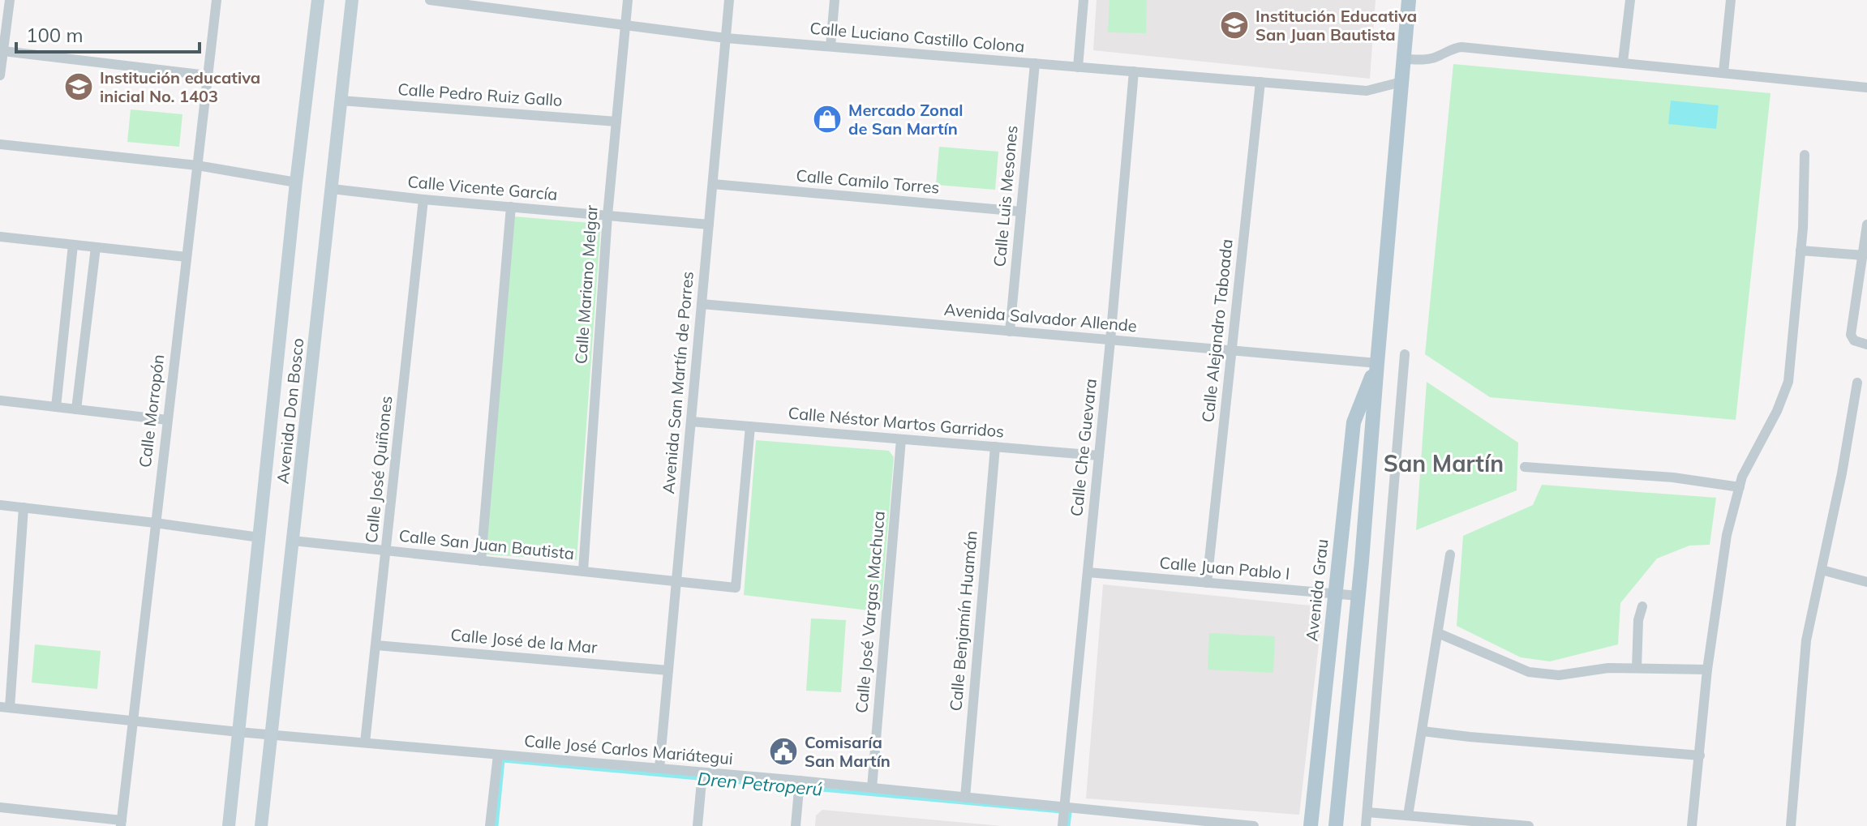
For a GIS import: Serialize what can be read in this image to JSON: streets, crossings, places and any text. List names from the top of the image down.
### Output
{
  "streets": {
    "main road": ["Avenida Grau"],
    "street": [
      "Calle Luciano Castillo Colona",
      "Calle Pedro Ruiz Gallo",
      "Calle Camilo Torres",
      "Calle Vicente García",
      "Calle Luis Mesones",
      "Calle Mariano Melgar",
      "Avenida Salvador Allende",
      "Calle Alejandro Taboada",
      "Avenida San Martín de Porres",
      "Calle Morropón",
      "Avenida Don Bosco",
      "Calle Néstor Martos Garridos",
      "Calle Che Guevara",
      "Calle José Quiñones",
      "Calle San Juan Bautista",
      "Calle Juan Pablo I",
      "Calle José Vargas Machuca",
      "Calle Benjamín Huamán",
      "Calle José de la Mar",
      "Calle José Carlos Mariátegui"
    ]
  },
  "crossings": [
    ["Calle Luciano Castillo Colona", "Calle Luis Mesones"],
    ["Calle Luciano Castillo Colona", "Calle Mariano Melgar"],
    ["Calle Luciano Castillo Colona", "Calle Alejandro Taboada"],
    ["Calle Luciano Castillo Colona", "Avenida San Martín de Porres"],
    ["Calle Luciano Castillo Colona", "Calle Che Guevara"],
    ["Calle Luciano Castillo Colona", "Avenida Grau"],
    ["Calle Pedro Ruiz Gallo", "Calle Mariano Melgar"],
    ["Calle Pedro Ruiz Gallo", "Avenida Don Bosco"],
    ["Calle Camilo Torres", "Calle Luis Mesones"],
    ["Calle Camilo Torres", "Avenida San Martín de Porres"],
    ["Calle Vicente García", "Calle Mariano Melgar"],
    ["Calle Vicente García", "Avenida San Martín de Porres"],
    ["Calle Vicente García", "Avenida Don Bosco"],
    ["Calle Vicente García", "Calle José Quiñones"],
    ["Calle Luis Mesones", "Avenida Salvador Allende"],
    ["Calle Mariano Melgar", "Calle San Juan Bautista"],
    ["Avenida Salvador Allende", "Calle Alejandro Taboada"],
    ["Avenida Salvador Allende", "Avenida San Martín de Porres"],
    ["Avenida Salvador Allende", "Calle Che Guevara"],
    ["Avenida Salvador Allende", "Avenida Grau"],
    ["Calle Alejandro Taboada", "Calle Juan Pablo I"],
    ["Avenida San Martín de Porres", "Calle Néstor Martos Garridos"],
    ["Avenida San Martín de Porres", "Calle San Juan Bautista"],
    ["Avenida San Martín de Porres", "Calle José de la Mar"],
    ["Avenida San Martín de Porres", "Calle José Carlos Mariátegui"],
    ["Calle Morropón", "Calle José Carlos Mariátegui"],
    ["Avenida Don Bosco", "Calle San Juan Bautista"],
    ["Avenida Don Bosco", "Calle José Carlos Mariátegui"],
    ["Calle Néstor Martos Garridos", "Calle Che Guevara"],
    ["Calle Néstor Martos Garridos", "Calle San Juan Bautista"],
    ["Calle Néstor Martos Garridos", "Calle José Vargas Machuca"],
    ["Calle Néstor Martos Garridos", "Calle Benjamín Huamán"],
    ["Calle Che Guevara", "Calle Juan Pablo I"],
    ["Calle Che Guevara", "Calle José Carlos Mariátegui"],
    ["Calle José Quiñones", "Calle San Juan Bautista"],
    ["Calle José Quiñones", "Calle José de la Mar"],
    ["Calle José Quiñones", "Calle José Carlos Mariátegui"],
    ["Calle Juan Pablo I", "Avenida Grau"],
    ["Calle José Vargas Machuca", "Calle José Carlos Mariátegui"],
    ["Calle Benjamín Huamán", "Calle José Carlos Mariátegui"]
  ],
  "districts": ["San Martín"],
  "water": ["Dren Petroperú"],
  "places": {
    "school or university": ["Institución Educativa San Juan Bautista", "Institución educativa inicial No. 1403"],
    "shop": ["Mercado Zonal de San Martín"],
    "public building": ["Comisaría San Martín"]
  },
  "scale_bar": "100 m"
}
